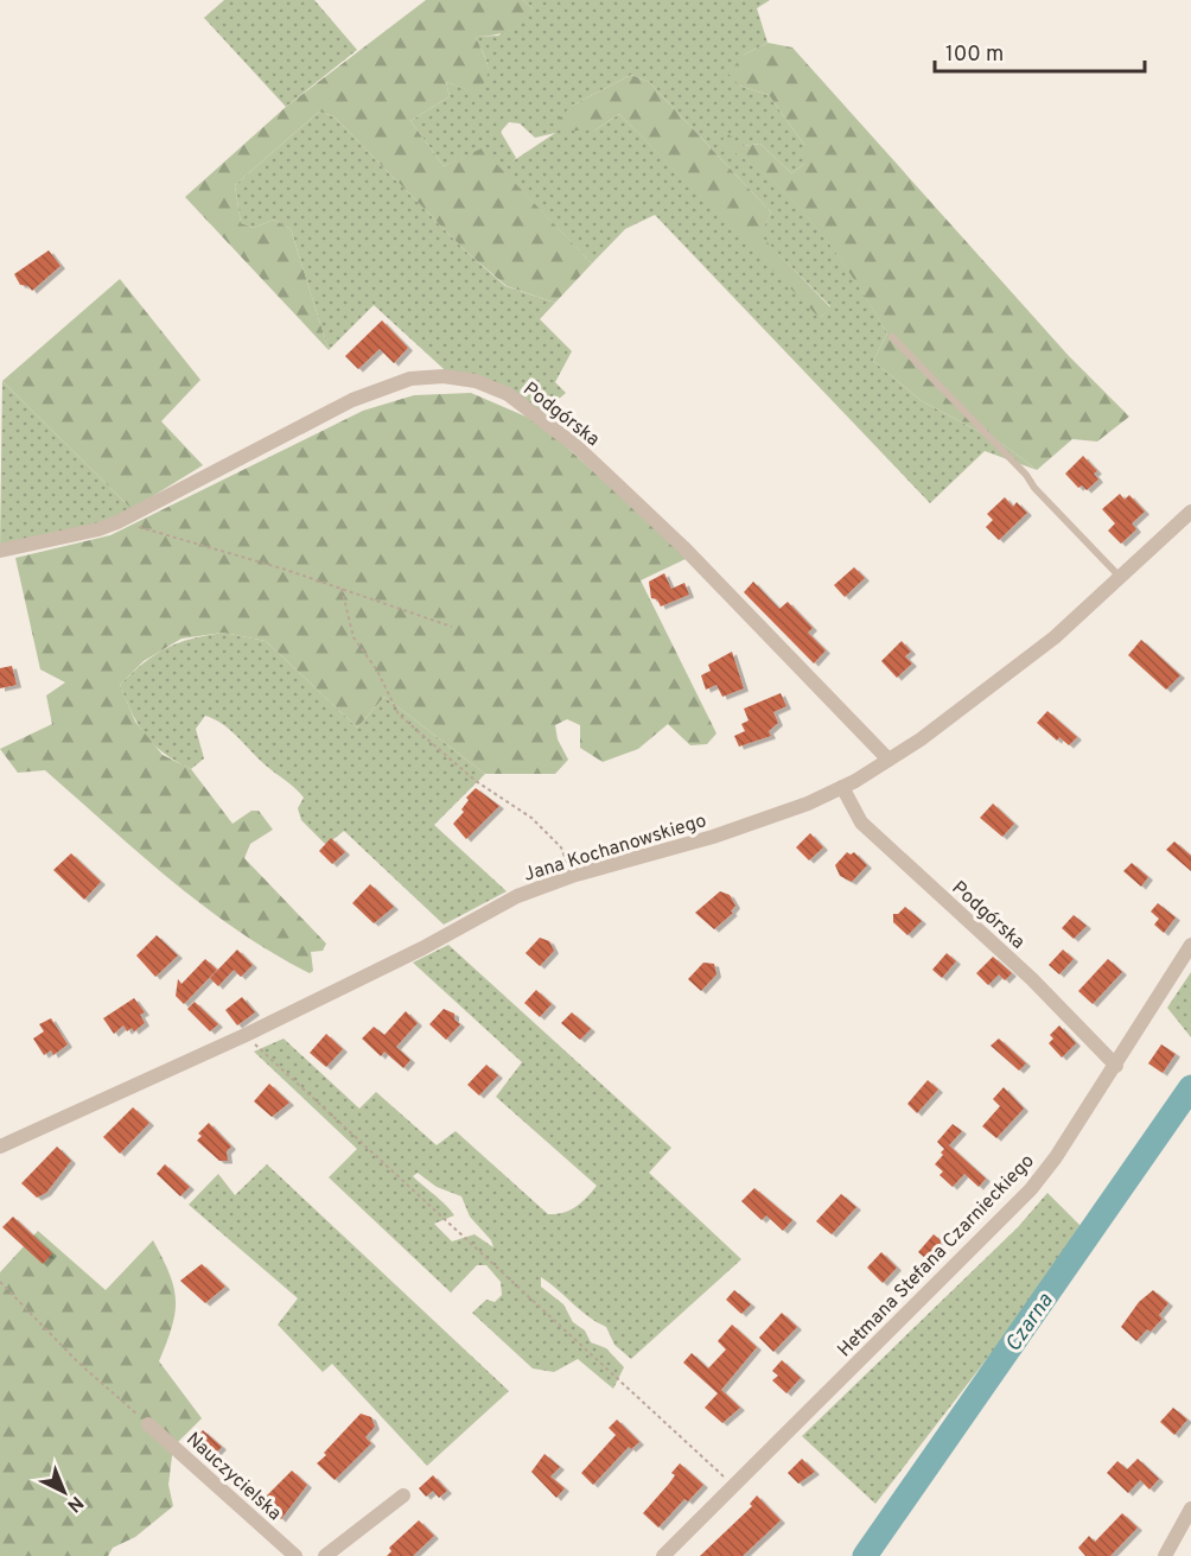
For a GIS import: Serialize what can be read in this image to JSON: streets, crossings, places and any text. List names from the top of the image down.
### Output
{
  "streets": {
    "street": [
      "Podgórska",
      "Jana Kochanowskiego",
      "Hetmana Stefana Czarnieckiego",
      "Nauczycielska"
    ]
  },
  "crossings": [
    ["Podgórska", "Jana Kochanowskiego"],
    ["Podgórska", "Hetmana Stefana Czarnieckiego"]
  ],
  "water": ["Czarna"],
  "scale_bar": "100 m",
  "north": "bottom right"
}
